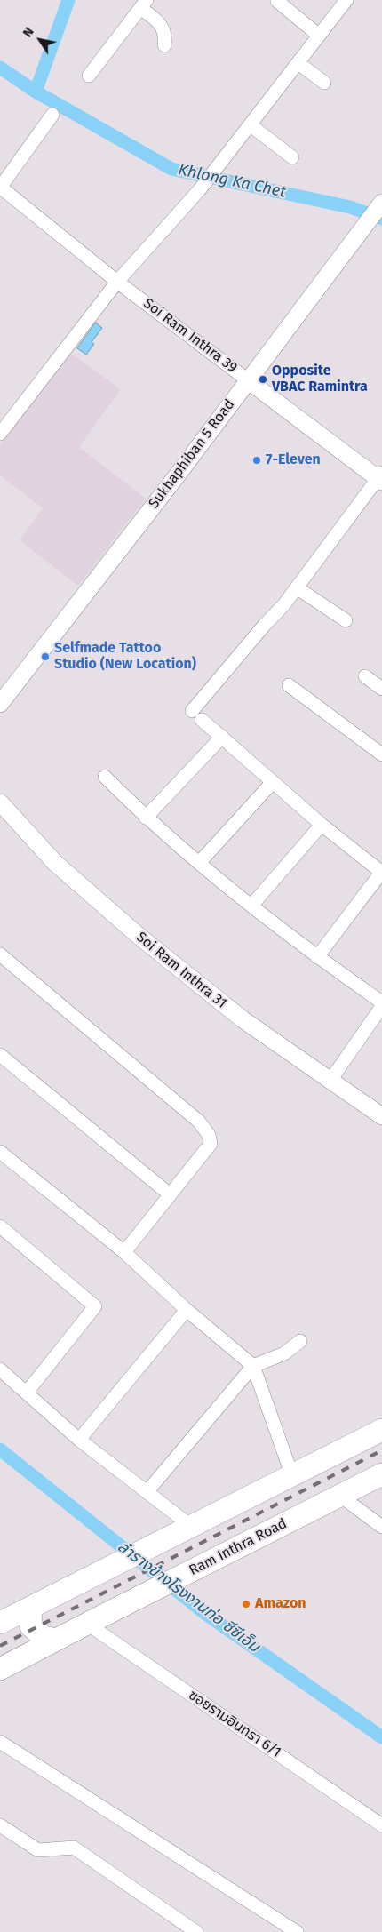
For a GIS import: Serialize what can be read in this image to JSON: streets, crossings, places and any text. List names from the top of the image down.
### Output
{
  "streets": {
    "main road": ["Ram Inthra Road"],
    "street": [
      "Soi Ram Inthra 39",
      "Sukhaphiban 5 Road",
      "Soi Ram Inthra 31",
      "ซอยรามอินทรา 6/1"
    ]
  },
  "crossings": [
    ["Soi Ram Inthra 39", "Sukhaphiban 5 Road"],
    ["Ram Inthra Road", "ซอยรามอินทรา 6/1"]
  ],
  "water": ["Khlong Ka Chet", "ลำรางข้างโรงงานท่อ ซีซีเอ็ม"],
  "places": [
    "Opposite VBAC Ramintra",
    "7-Eleven",
    "Selfmade Tattoo Studio (New Location)",
    "Amazon"
  ],
  "north": "top left"
}
